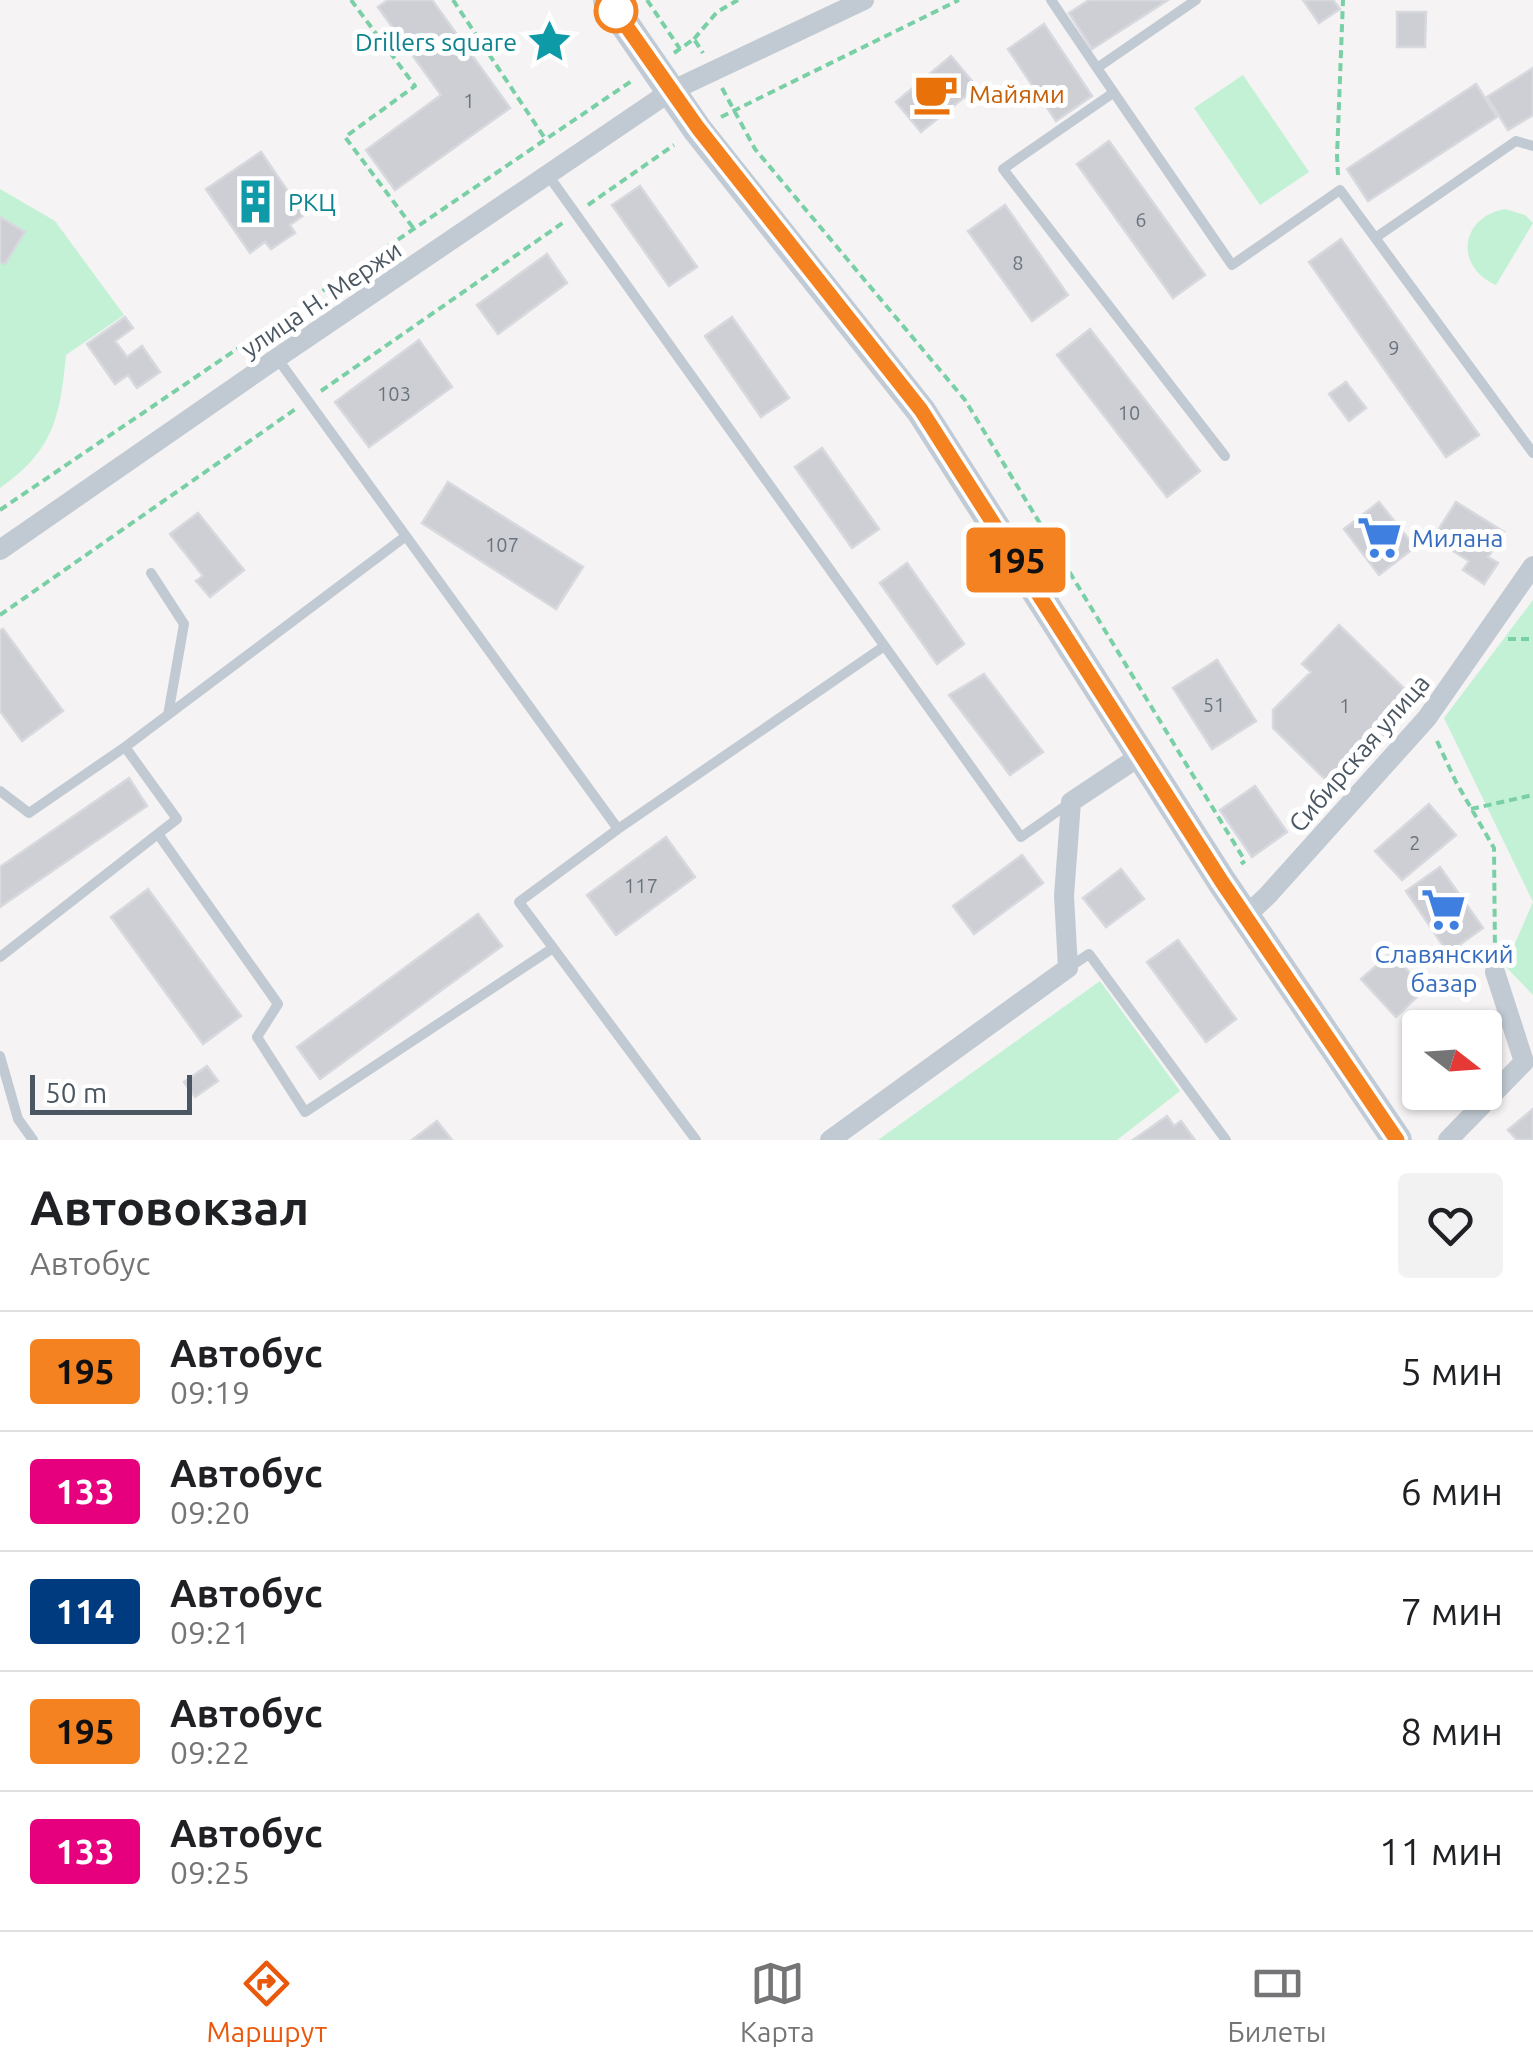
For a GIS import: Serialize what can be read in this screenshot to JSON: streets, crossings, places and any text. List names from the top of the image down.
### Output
{
  "streets": {
    "street": ["улица Н. Мержи", "Сибирская улица"]
  },
  "places": {
    "place": ["Drillers square"],
    "cafe": ["Майями"],
    "building": ["РКЦ"],
    "supermarket": ["Милана", "Славянский базар"]
  },
  "lines": ["bus line 195"],
  "house_numbers": [
    "1",
    "6",
    "8",
    "9",
    "103",
    "10",
    "107",
    "51",
    "1",
    "2",
    "117"
  ],
  "scale_bar": "50 m",
  "north": "right",
  "page": {
    "on_map": "195",
    "scale": "50 m",
    "heading": ["Автовокзал", "Автобус"],
    "list": [
      {
        "mark": "195",
        "name": "Автобус",
        "note": "09:19",
        "value": "5 мин"
      },
      {
        "mark": "133",
        "name": "Автобус",
        "note": "09:20",
        "value": "6 мин"
      },
      {
        "mark": "114",
        "name": "Автобус",
        "note": "09:21",
        "value": "7 мин"
      },
      {
        "mark": "195",
        "name": "Автобус",
        "note": "09:22",
        "value": "8 мин"
      },
      {
        "mark": "133",
        "name": "Автобус",
        "note": "09:25",
        "value": "11 мин"
      }
    ],
    "tabs": ["Маршрут", "Карта", "Билеты"]
  }
}
